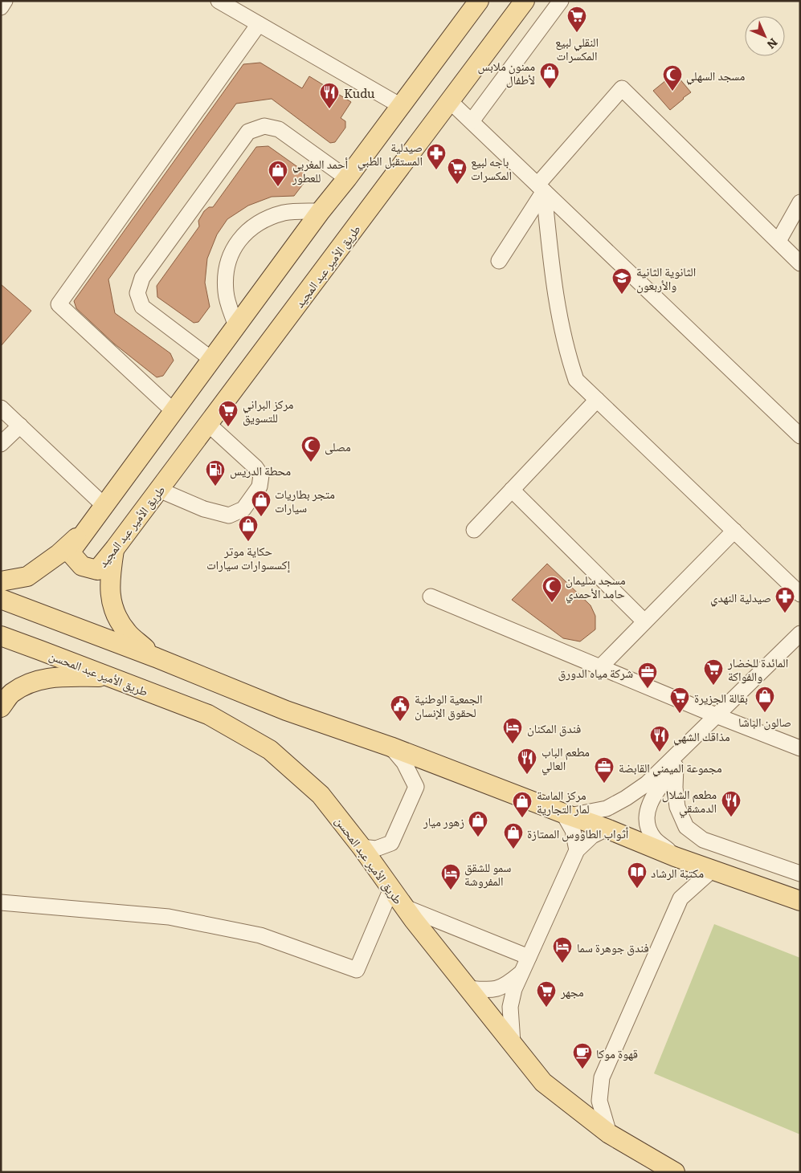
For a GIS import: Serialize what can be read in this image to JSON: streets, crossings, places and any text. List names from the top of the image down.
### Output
{
  "streets": {
    "main road": ["طريق الأمير عبد المجيد", "طريق الأمير عبد المحسن"]
  },
  "places": {
    "supermarket": [
      "النقلي لبيع المكسرات",
      "باجه لبيع المكسرات",
      "مركز البراني للتسويق",
      "المائدة للخضار والفواكة",
      "بقالة الجزيرة",
      "مجهر"
    ],
    "shop": [
      "ممنون ملابس لأطفال",
      "أحمد المغربي للعطور",
      "متجر بطاريات سيارات",
      "حكاية موتر إكسسوارات سيارات",
      "صالون الباشا",
      "مركز الماسة لمار التجارية",
      "زهور ميار",
      "أثواب الطاووس الممتازة"
    ],
    "mosque": ["مسجد السهلي", "مصلى", "مسجد سليمان حامد الأحمدي"],
    "restaurant": [
      "Kudu",
      "مذاقك الشهي",
      "مطعم الباب العالي",
      "مطعم الشلال الدمشقي"
    ],
    "pharmacy": ["صيدلية المستقبل الطبي", "صيدلية النهدي"],
    "school or university": ["الثانوية الثانية والأربعون"],
    "fuel station": ["محطة الدريس"],
    "office": ["شركة مياه الدورق", "مجموعة الميمني القابضة"],
    "public building": ["الجمعية الوطنية لحقوق الإنسان"],
    "hotel": ["فندق المكنان", "سمو للشقق المفروشة", "فندق جوهرة سما"],
    "library": ["مكتبة الرشاد"],
    "cafe": ["قهوة موكا"]
  },
  "north": "bottom right"
}
